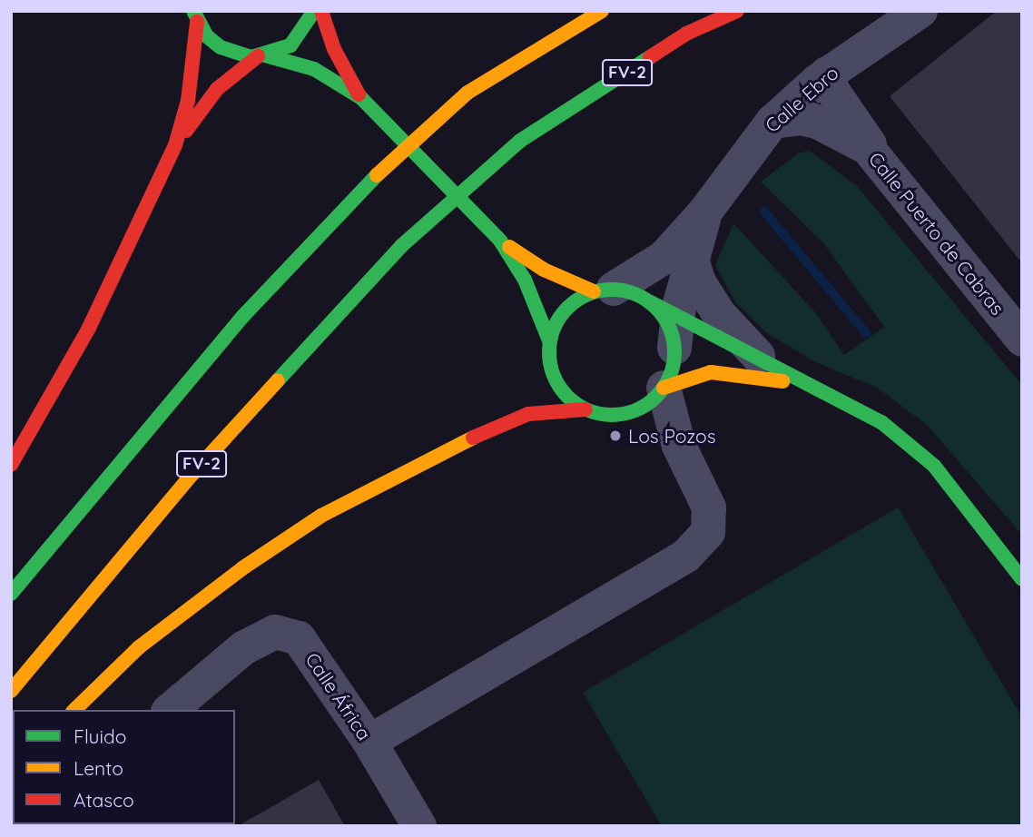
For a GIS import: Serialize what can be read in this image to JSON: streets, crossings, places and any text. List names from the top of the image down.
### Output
{
  "streets": {
    "main road": ["FV-2"],
    "street": ["Calle Ebro", "Calle Puerto de Cabras", "Calle África"]
  },
  "crossings": [
    ["Calle Ebro", "Calle Puerto de Cabras"]
  ],
  "places": ["Los Pozos"],
  "legend": ["Fluido", "Lento", "Atasco"]
}
